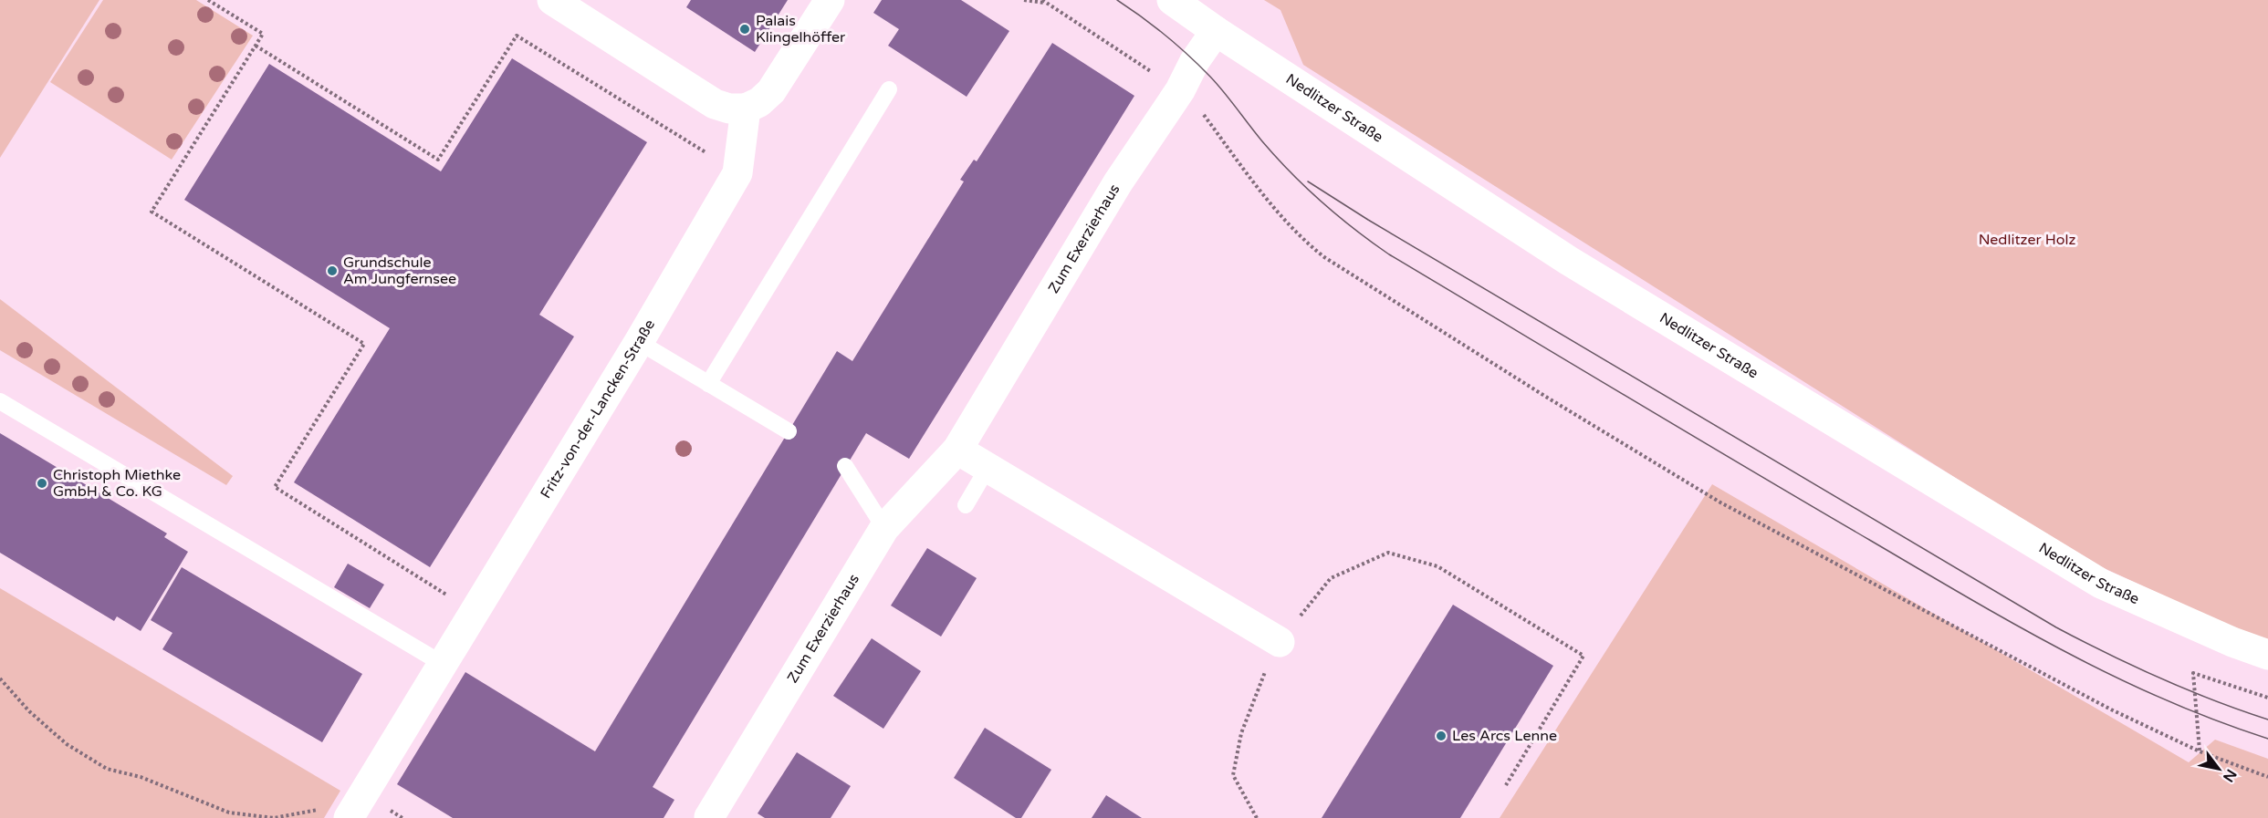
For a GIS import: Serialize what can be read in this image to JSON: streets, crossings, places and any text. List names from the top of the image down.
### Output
{
  "streets": {
    "street": ["Nedlitzer Straße", "Zum Exerzierhaus", "Fritz-von-der-Lancken-Straße"]
  },
  "crossings": [
    ["Nedlitzer Straße", "Zum Exerzierhaus"]
  ],
  "parks": ["Nedlitzer Holz"],
  "places": [
    "Palais Klingelhöffer",
    "Grundschule Am Jungfernsee",
    "Christoph Miethke GmbH & Co. KG",
    "Les Arcs Lenne"
  ],
  "north": "bottom right"
}
